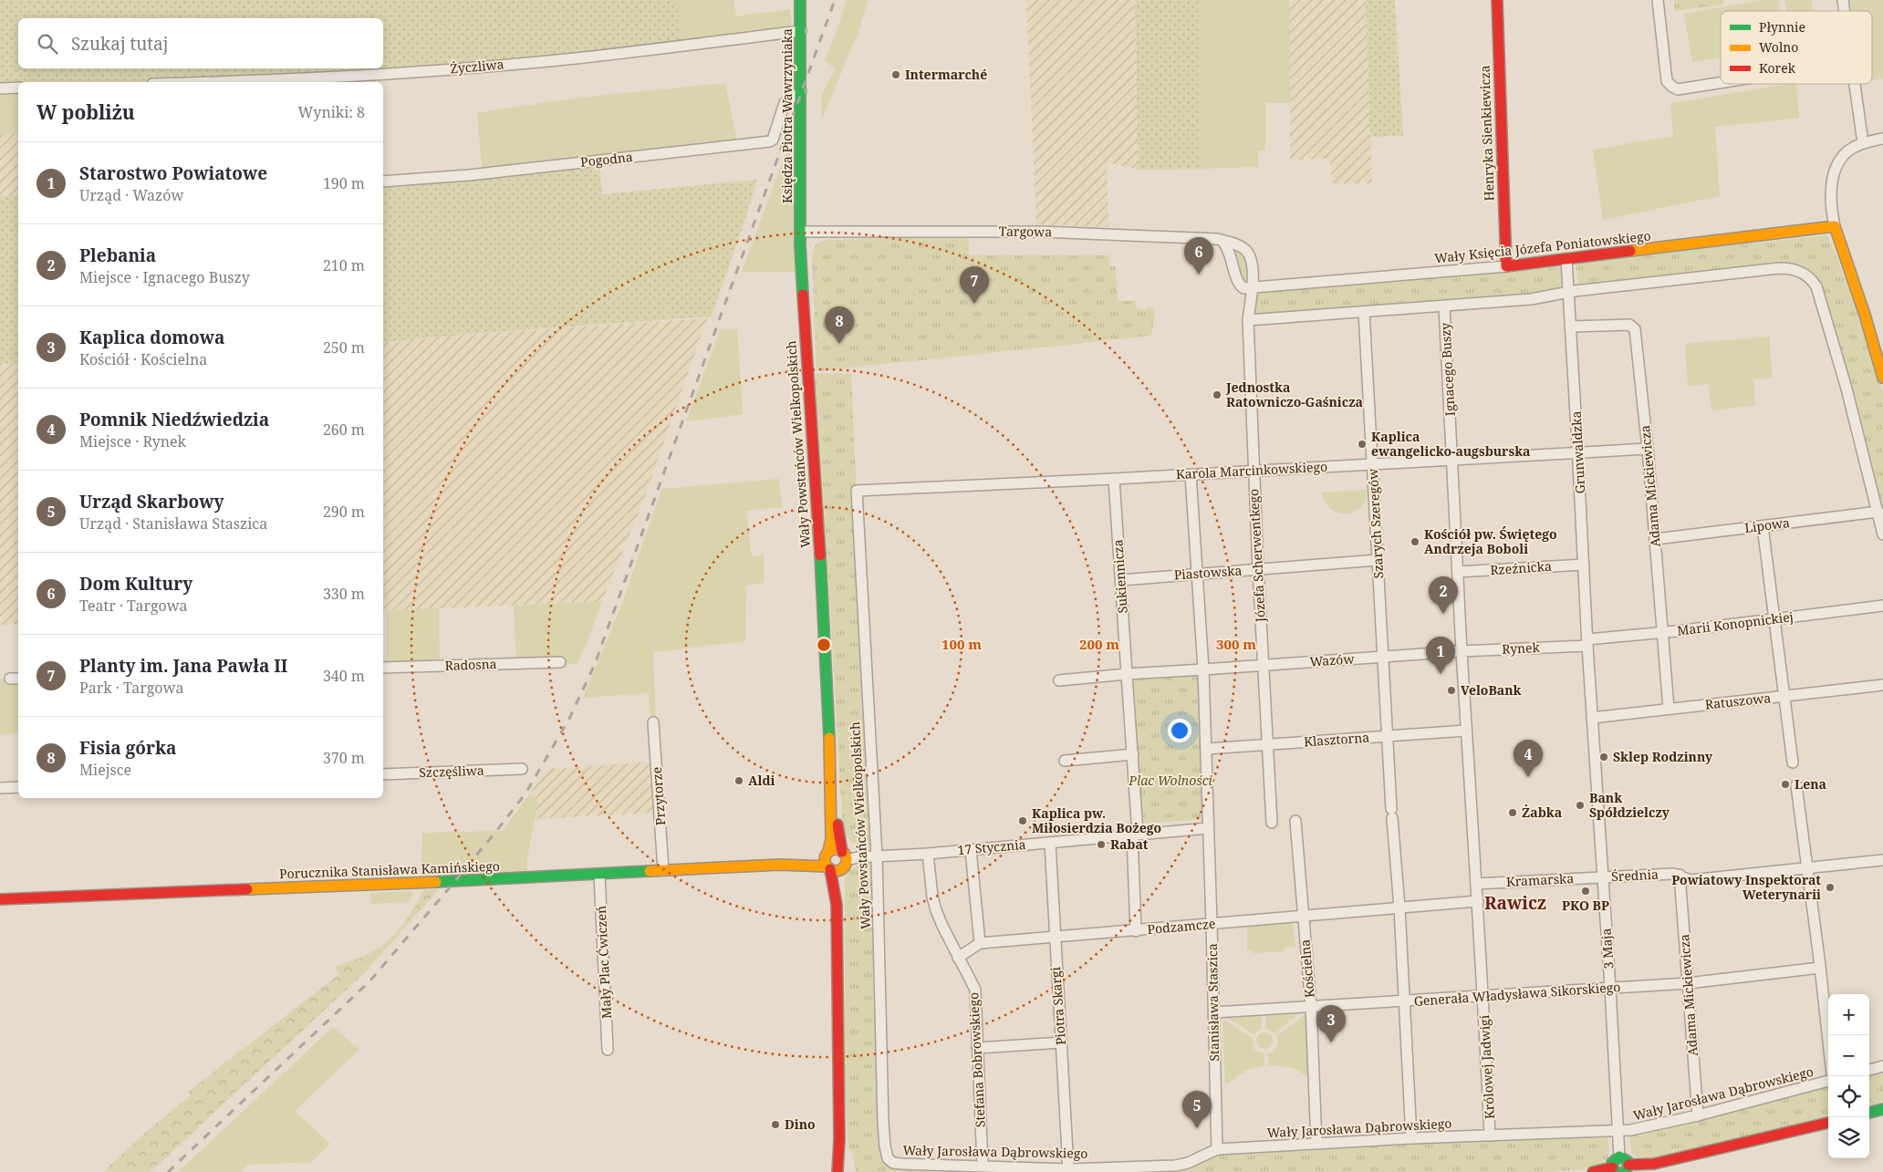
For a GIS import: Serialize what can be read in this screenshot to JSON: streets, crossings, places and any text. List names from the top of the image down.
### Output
{
  "streets": {
    "street": [
      "Życzliwa",
      "Księdza Piotra Wawrzyniaka",
      "Henryka Sienkiewicza",
      "Pogodna",
      "Targowa",
      "Wały Księcia Józefa Poniatowskiego",
      "Ignacego Buszy",
      "Wały Powstańców Wielkopolskich",
      "Grunwaldzka",
      "Karola Marcinkowskiego",
      "Adama Mickiewicza",
      "Szarych Szeregów",
      "Lipowa",
      "Józefa Scherwentkego",
      "Rzeźnicka",
      "Piastowska",
      "Sukiennicza",
      "Marii Konopnickiej",
      "Rynek",
      "Wazów",
      "Radosna",
      "Ratuszowa",
      "Klasztorna",
      "Szczęśliwa",
      "Przytorze",
      "17 Stycznia",
      "Porucznika Stanisława Kamińskiego",
      "Średnia",
      "Kramarska",
      "Podzamcze",
      "3 Maja",
      "Mały Plac Ćwiczeń",
      "Kościelna",
      "Generała Władysława Sikorskiego",
      "Stanisława Staszica",
      "Piotra Skargi",
      "Stefana Bobrowskiego",
      "Królowej Jadwigi",
      "Wały Jarosława Dąbrowskiego"
    ]
  },
  "crossings": [
    ["Życzliwa", "Księdza Piotra Wawrzyniaka"],
    ["Księdza Piotra Wawrzyniaka", "Pogodna"],
    ["Księdza Piotra Wawrzyniaka", "Targowa"],
    ["Księdza Piotra Wawrzyniaka", "Wały Powstańców Wielkopolskich"],
    ["Henryka Sienkiewicza", "Wały Księcia Józefa Poniatowskiego"],
    ["Targowa", "Wały Księcia Józefa Poniatowskiego"],
    ["Targowa", "Wały Powstańców Wielkopolskich"],
    ["Targowa", "Józefa Scherwentkego"],
    ["Wały Księcia Józefa Poniatowskiego", "Grunwaldzka"],
    ["Wały Księcia Józefa Poniatowskiego", "Józefa Scherwentkego"],
    ["Ignacego Buszy", "Karola Marcinkowskiego"],
    ["Ignacego Buszy", "Rzeźnicka"],
    ["Ignacego Buszy", "Rynek"],
    ["Ignacego Buszy", "Wazów"],
    ["Wały Powstańców Wielkopolskich", "Karola Marcinkowskiego"],
    ["Wały Powstańców Wielkopolskich", "17 Stycznia"],
    ["Wały Powstańców Wielkopolskich", "Porucznika Stanisława Kamińskiego"],
    ["Wały Powstańców Wielkopolskich", "Wały Jarosława Dąbrowskiego"],
    ["Grunwaldzka", "Karola Marcinkowskiego"],
    ["Grunwaldzka", "Adama Mickiewicza"],
    ["Grunwaldzka", "Rzeźnicka"],
    ["Grunwaldzka", "Marii Konopnickiej"],
    ["Grunwaldzka", "Rynek"],
    ["Karola Marcinkowskiego", "Adama Mickiewicza"],
    ["Karola Marcinkowskiego", "Szarych Szeregów"],
    ["Karola Marcinkowskiego", "Józefa Scherwentkego"],
    ["Karola Marcinkowskiego", "Sukiennicza"],
    ["Adama Mickiewicza", "Lipowa"],
    ["Adama Mickiewicza", "Marii Konopnickiej"],
    ["Adama Mickiewicza", "Ratuszowa"],
    ["Adama Mickiewicza", "Średnia"],
    ["Adama Mickiewicza", "Generała Władysława Sikorskiego"],
    ["Adama Mickiewicza", "Wały Jarosława Dąbrowskiego"],
    ["Szarych Szeregów", "Piastowska"],
    ["Szarych Szeregów", "Wazów"],
    ["Szarych Szeregów", "Klasztorna"],
    ["Szarych Szeregów", "Podzamcze"],
    ["Szarych Szeregów", "Generała Władysława Sikorskiego"],
    ["Szarych Szeregów", "Wały Jarosława Dąbrowskiego"],
    ["Józefa Scherwentkego", "Piastowska"],
    ["Józefa Scherwentkego", "Wazów"],
    ["Józefa Scherwentkego", "Klasztorna"],
    ["Piastowska", "Sukiennicza"],
    ["Marii Konopnickiej", "Rynek"],
    ["Rynek", "Wazów"],
    ["Ratuszowa", "3 Maja"],
    ["Klasztorna", "Królowej Jadwigi"],
    ["Przytorze", "Porucznika Stanisława Kamińskiego"],
    ["17 Stycznia", "Porucznika Stanisława Kamińskiego"],
    ["17 Stycznia", "Stanisława Staszica"],
    ["17 Stycznia", "Piotra Skargi"],
    ["17 Stycznia", "Stefana Bobrowskiego"],
    ["Porucznika Stanisława Kamińskiego", "Mały Plac Ćwiczeń"],
    ["Średnia", "Kramarska"],
    ["Średnia", "3 Maja"],
    ["Kramarska", "3 Maja"],
    ["Kramarska", "Królowej Jadwigi"],
    ["Podzamcze", "Kościelna"],
    ["Podzamcze", "Stanisława Staszica"],
    ["Podzamcze", "Piotra Skargi"],
    ["Podzamcze", "Królowej Jadwigi"],
    ["3 Maja", "Generała Władysława Sikorskiego"],
    ["3 Maja", "Wały Jarosława Dąbrowskiego"],
    ["Kościelna", "Generała Władysława Sikorskiego"],
    ["Kościelna", "Wały Jarosława Dąbrowskiego"],
    ["Generała Władysława Sikorskiego", "Stanisława Staszica"],
    ["Generała Władysława Sikorskiego", "Królowej Jadwigi"],
    ["Stanisława Staszica", "Wały Jarosława Dąbrowskiego"],
    ["Piotra Skargi", "Wały Jarosława Dąbrowskiego"],
    ["Stefana Bobrowskiego", "Wały Jarosława Dąbrowskiego"],
    ["Królowej Jadwigi", "Wały Jarosława Dąbrowskiego"]
  ],
  "districts": ["Rawicz"],
  "parks": ["Plac Wolności"],
  "places": [
    "Intermarché",
    "Jednostka Ratowniczo-Gaśnicza",
    "Kaplica ewangelicko-augsburska",
    "Kościół pw. Świętego Andrzeja Boboli",
    "VeloBank",
    "Sklep Rodzinny",
    "Aldi",
    "Lena",
    "Bank Spółdzielczy",
    "Żabka",
    "Kaplica pw. Miłosierdzia Bożego",
    "Rabat",
    "Powiatowy Inspektorat Weterynarii",
    "PKO BP",
    "Dino"
  ],
  "legend": ["Płynnie", "Wolno", "Korek"],
  "page": {
    "search": "Szukaj tutaj",
    "heading": ["W pobliżu", "Wyniki: 8"],
    "list": [
      {
        "mark": "1",
        "name": "Starostwo Powiatowe",
        "note": "Urząd · Wazów",
        "value": "190 m"
      },
      {
        "mark": "2",
        "name": "Plebania",
        "note": "Miejsce · Ignacego Buszy",
        "value": "210 m"
      },
      {
        "mark": "3",
        "name": "Kaplica domowa",
        "note": "Kościół · Kościelna",
        "value": "250 m"
      },
      {
        "mark": "4",
        "name": "Pomnik Niedźwiedzia",
        "note": "Miejsce · Rynek",
        "value": "260 m"
      },
      {
        "mark": "5",
        "name": "Urząd Skarbowy",
        "note": "Urząd · Stanisława Staszica",
        "value": "290 m"
      },
      {
        "mark": "6",
        "name": "Dom Kultury",
        "note": "Teatr · Targowa",
        "value": "330 m"
      },
      {
        "mark": "7",
        "name": "Planty im. Jana Pawła II",
        "note": "Park · Targowa",
        "value": "340 m"
      },
      {
        "mark": "8",
        "name": "Fisia górka",
        "note": "Miejsce",
        "value": "370 m"
      }
    ],
    "pins": [
      "6",
      "7",
      "8",
      "2",
      "1",
      "4",
      "3",
      "5"
    ],
    "map_buttons": ["+", "−"]
  },
  "rings": ["100 m", "200 m", "300 m"]
}
